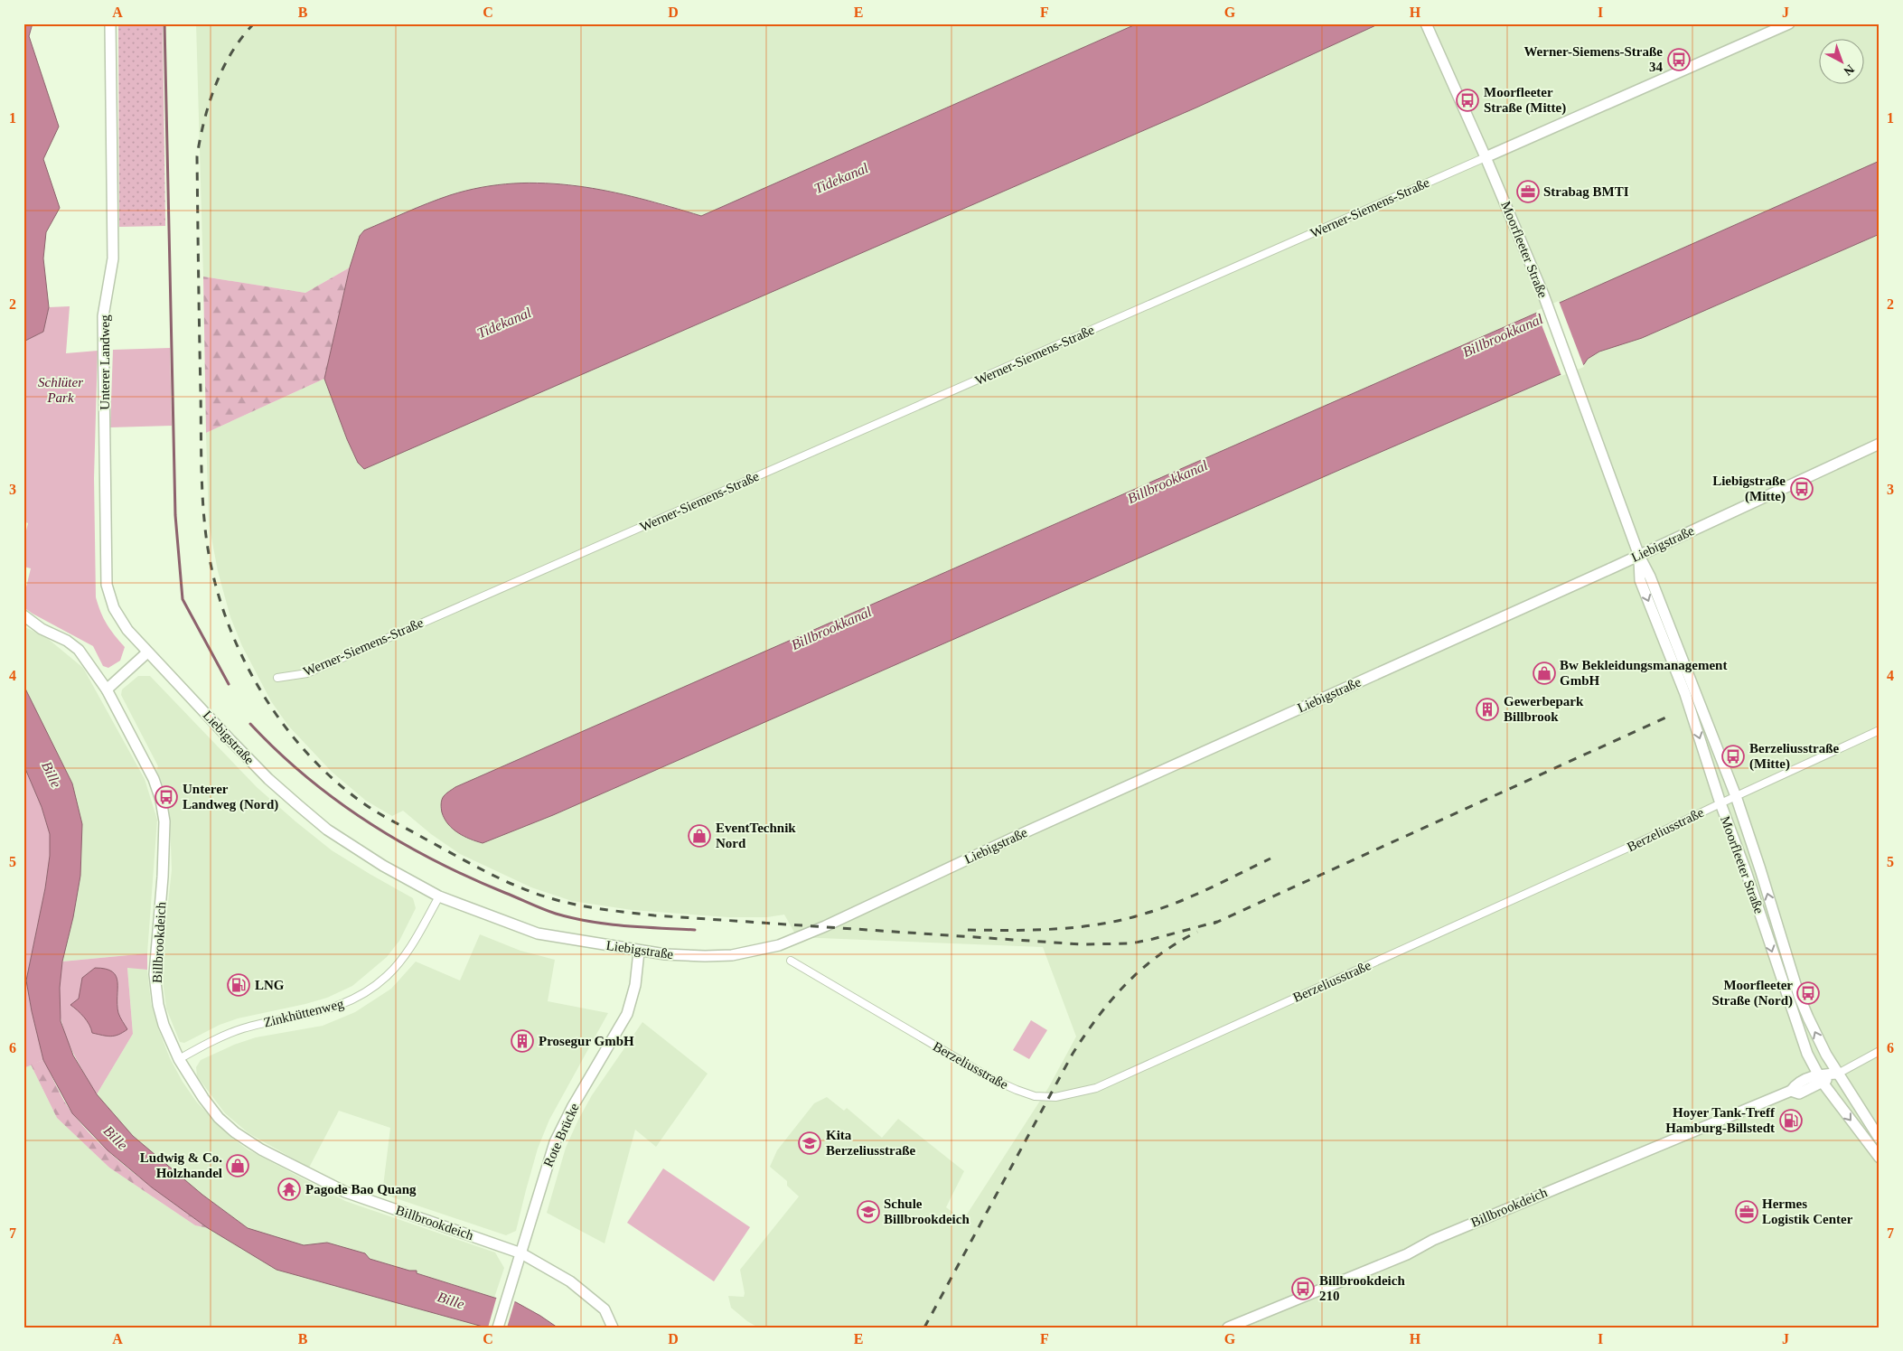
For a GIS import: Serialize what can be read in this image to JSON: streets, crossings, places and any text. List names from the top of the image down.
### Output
{
  "streets": {
    "main road": [
      "Werner-Siemens-Straße",
      "Moorfleeter Straße",
      "Unterer Landweg",
      "Liebigstraße",
      "Billbrookdeich",
      "Rote Brücke"
    ],
    "street": ["Berzeliusstraße", "Zinkhüttenweg"]
  },
  "crossings": [
    ["Werner-Siemens-Straße", "Moorfleeter Straße"],
    ["Moorfleeter Straße", "Liebigstraße"],
    ["Moorfleeter Straße", "Berzeliusstraße"],
    ["Moorfleeter Straße", "Billbrookdeich"],
    ["Unterer Landweg", "Liebigstraße"],
    ["Liebigstraße", "Zinkhüttenweg"],
    ["Liebigstraße", "Rote Brücke"],
    ["Billbrookdeich", "Zinkhüttenweg"],
    ["Billbrookdeich", "Rote Brücke"]
  ],
  "water": ["Tidekanal", "Billbrookkanal", "Bille"],
  "parks": ["Schlüter Park"],
  "places": {
    "bus stop": [
      "Werner-Siemens-Straße 34",
      "Moorfleeter Straße (Mitte)",
      "Liebigstraße (Mitte)",
      "Berzeliusstraße (Mitte)",
      "Unterer Landweg (Nord)",
      "Moorfleeter Straße (Nord)",
      "Billbrookdeich 210"
    ],
    "office": ["Strabag BMTI", "Hermes Logistik Center"],
    "shop": ["Bw Bekleidungsmanagement GmbH", "EventTechnik Nord", "Ludwig & Co. Holzhandel"],
    "building": ["Gewerbepark Billbrook", "Prosegur GmbH"],
    "fuel station": ["LNG", "Hoyer Tank-Treff Hamburg-Billstedt"],
    "school or university": ["Kita Berzeliusstraße", "Schule Billbrookdeich"],
    "temple": ["Pagode Bao Quang"]
  },
  "north": "bottom right",
  "grid": {
    "columns": [
      "A",
      "B",
      "C",
      "D",
      "E",
      "F",
      "G",
      "H",
      "I",
      "J"
    ],
    "rows": [
      "1",
      "2",
      "3",
      "4",
      "5",
      "6",
      "7"
    ]
  }
}
